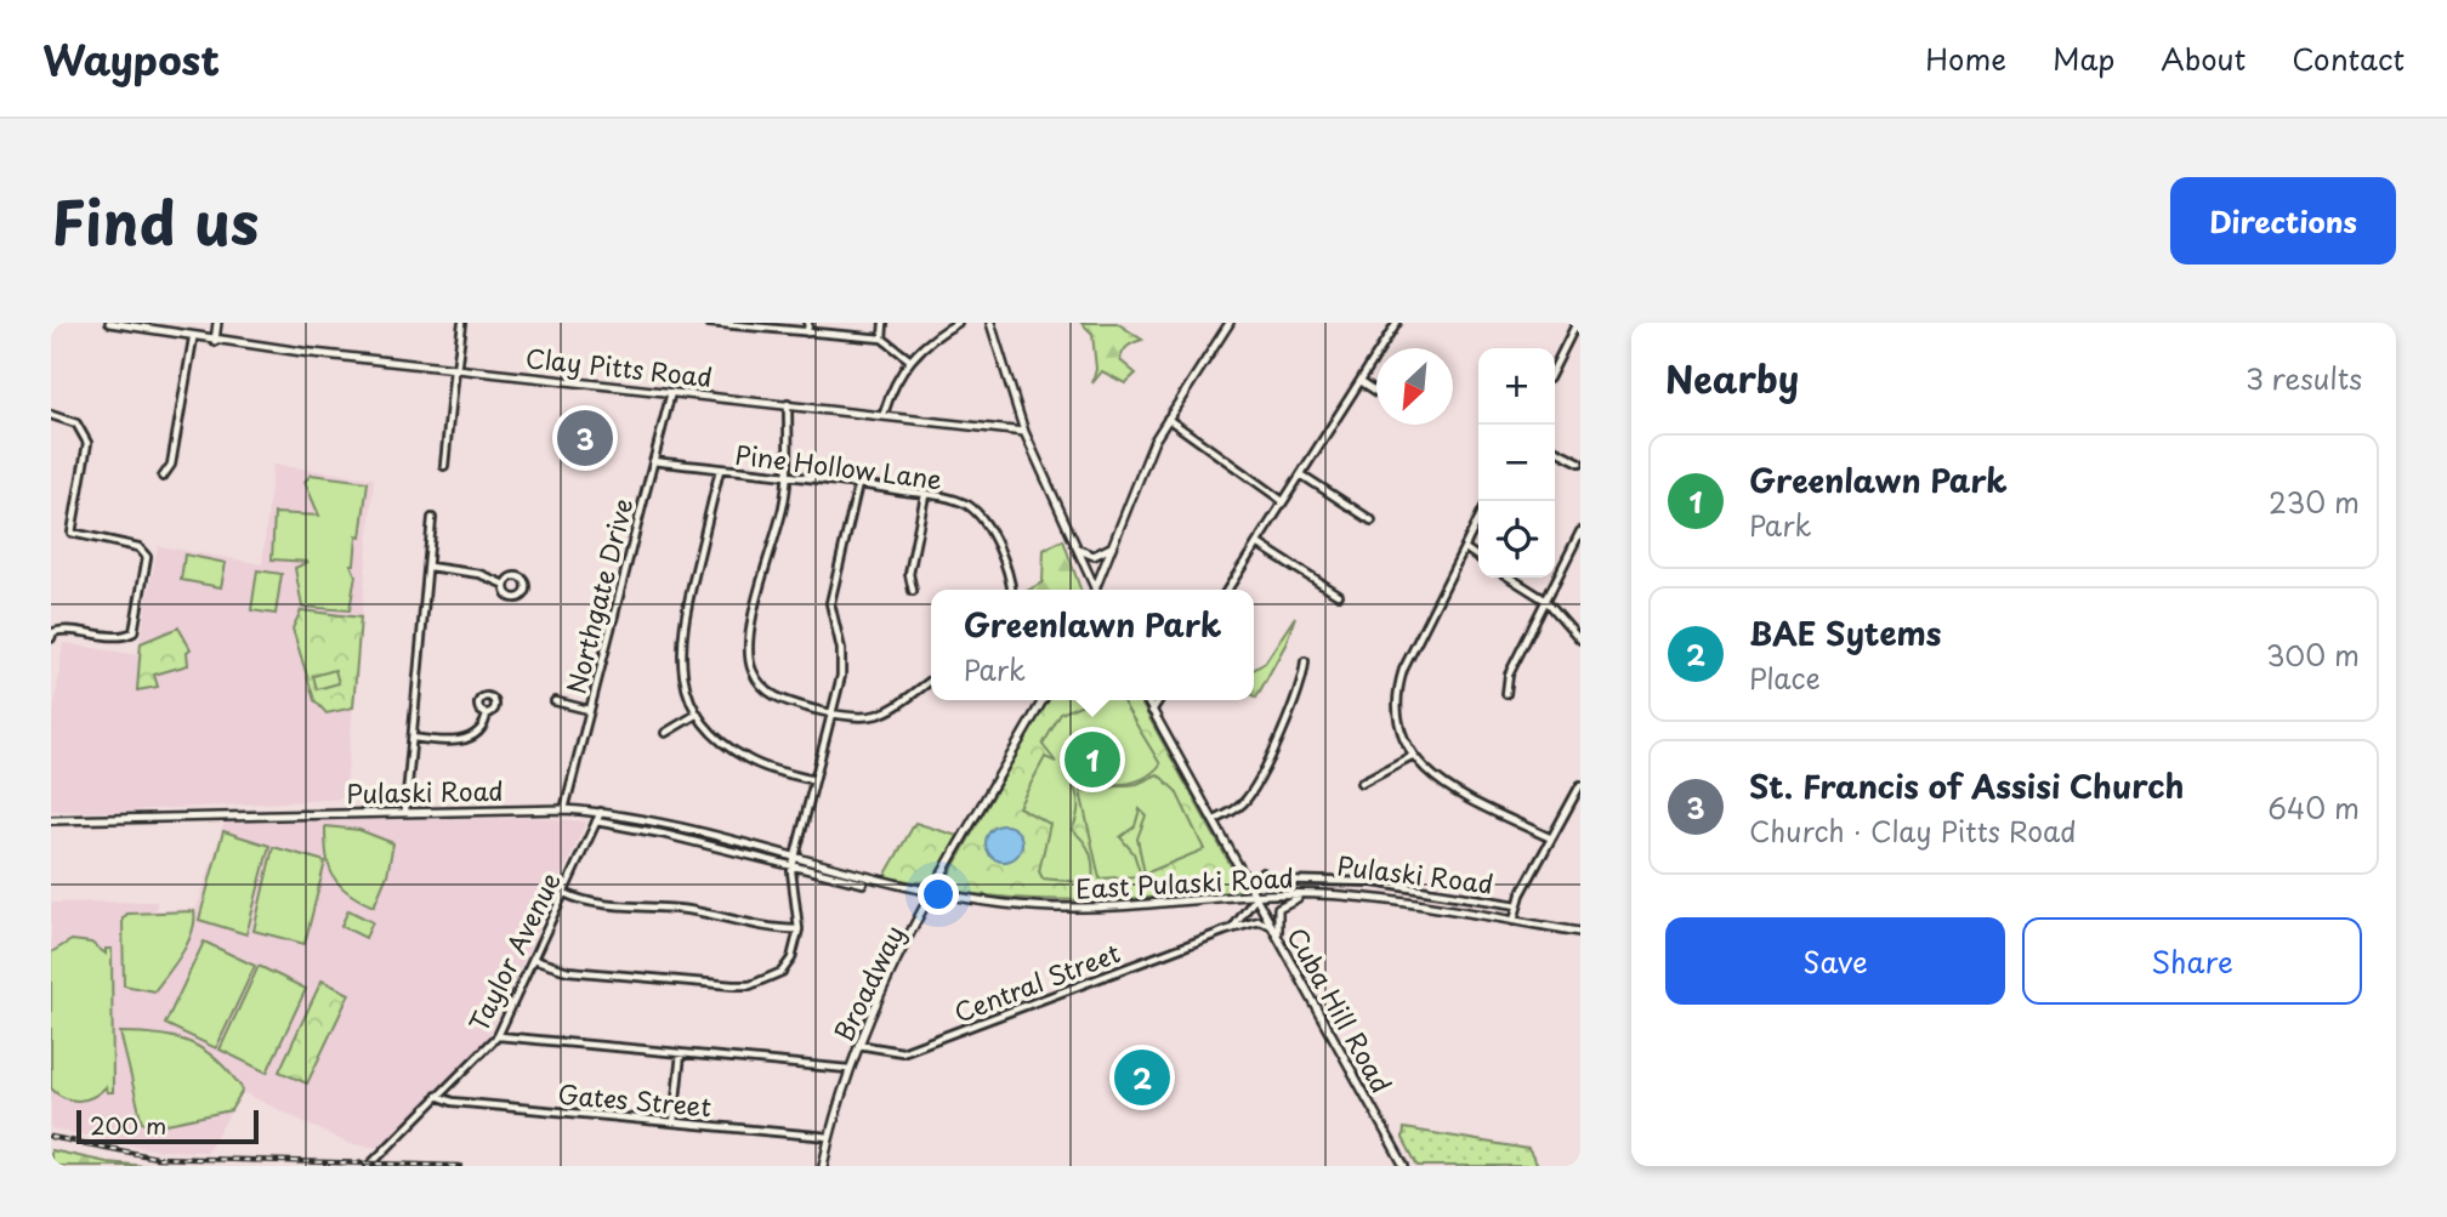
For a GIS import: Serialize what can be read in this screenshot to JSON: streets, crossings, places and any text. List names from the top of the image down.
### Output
{
  "streets": {
    "main road": [
      "Clay Pitts Road",
      "Pulaski Road",
      "East Pulaski Road",
      "Broadway",
      "Cuba Hill Road"
    ],
    "street": [
      "Pine Hollow Lane",
      "Northgate Drive",
      "Taylor Avenue",
      "Central Street",
      "Gates Street"
    ]
  },
  "crossings": [
    ["Clay Pitts Road", "Northgate Drive"],
    ["Pine Hollow Lane", "Northgate Drive"],
    ["Northgate Drive", "Pulaski Road"],
    ["Pulaski Road", "East Pulaski Road"],
    ["Pulaski Road", "Taylor Avenue"],
    ["East Pulaski Road", "Central Street"],
    ["East Pulaski Road", "Broadway"],
    ["East Pulaski Road", "Cuba Hill Road"],
    ["Taylor Avenue", "Gates Street"],
    ["Central Street", "Broadway"],
    ["Central Street", "Cuba Hill Road"],
    ["Broadway", "Gates Street"]
  ],
  "scale_bar": "200 m",
  "north": "bottom left",
  "page": {
    "header": "Waypost",
    "nav": [
      "Home",
      "Map",
      "About",
      "Contact"
    ],
    "title": "Find us",
    "buttons": [
      "Directions",
      ["Save", "Share"]
    ],
    "heading": ["Nearby", "3 results"],
    "map_buttons": ["+", "−"],
    "pins": ["3", "1", "2"],
    "list": [
      {
        "mark": "1",
        "name": "Greenlawn Park",
        "note": "Park",
        "value": "230 m"
      },
      {
        "mark": "2",
        "name": "BAE Sytems",
        "note": "Place",
        "value": "300 m"
      },
      {
        "mark": "3",
        "name": "St. Francis of Assisi Church",
        "note": "Church · Clay Pitts Road",
        "value": "640 m"
      }
    ],
    "popup": ["Greenlawn Park", "Park"],
    "scale": "200 m"
  }
}
